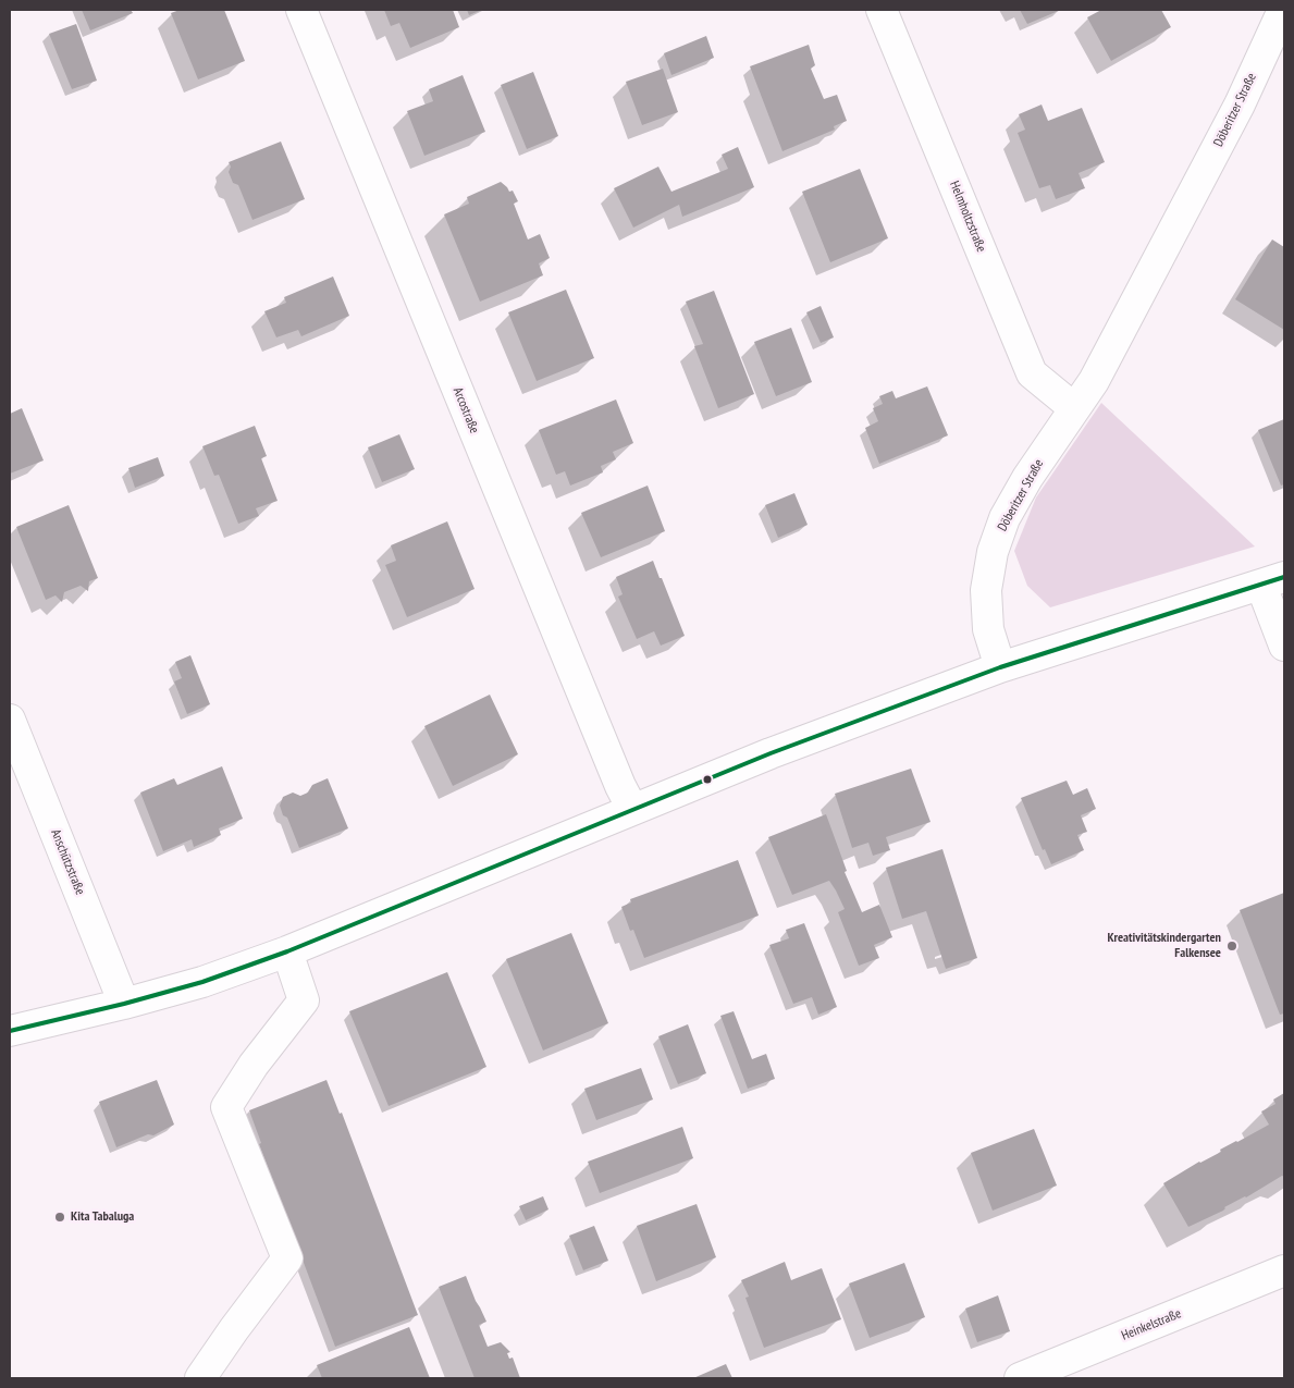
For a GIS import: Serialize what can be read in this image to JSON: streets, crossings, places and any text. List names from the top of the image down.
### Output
{
  "streets": {
    "street": [
      "Döberitzer Straße",
      "Helmholtzstraße",
      "Arcostraße",
      "Anschützstraße",
      "Heinkelstraße"
    ]
  },
  "crossings": [
    ["Döberitzer Straße", "Helmholtzstraße"]
  ],
  "places": ["Kreativitätskindergarten Falkensee", "Kita Tabaluga"]
}
